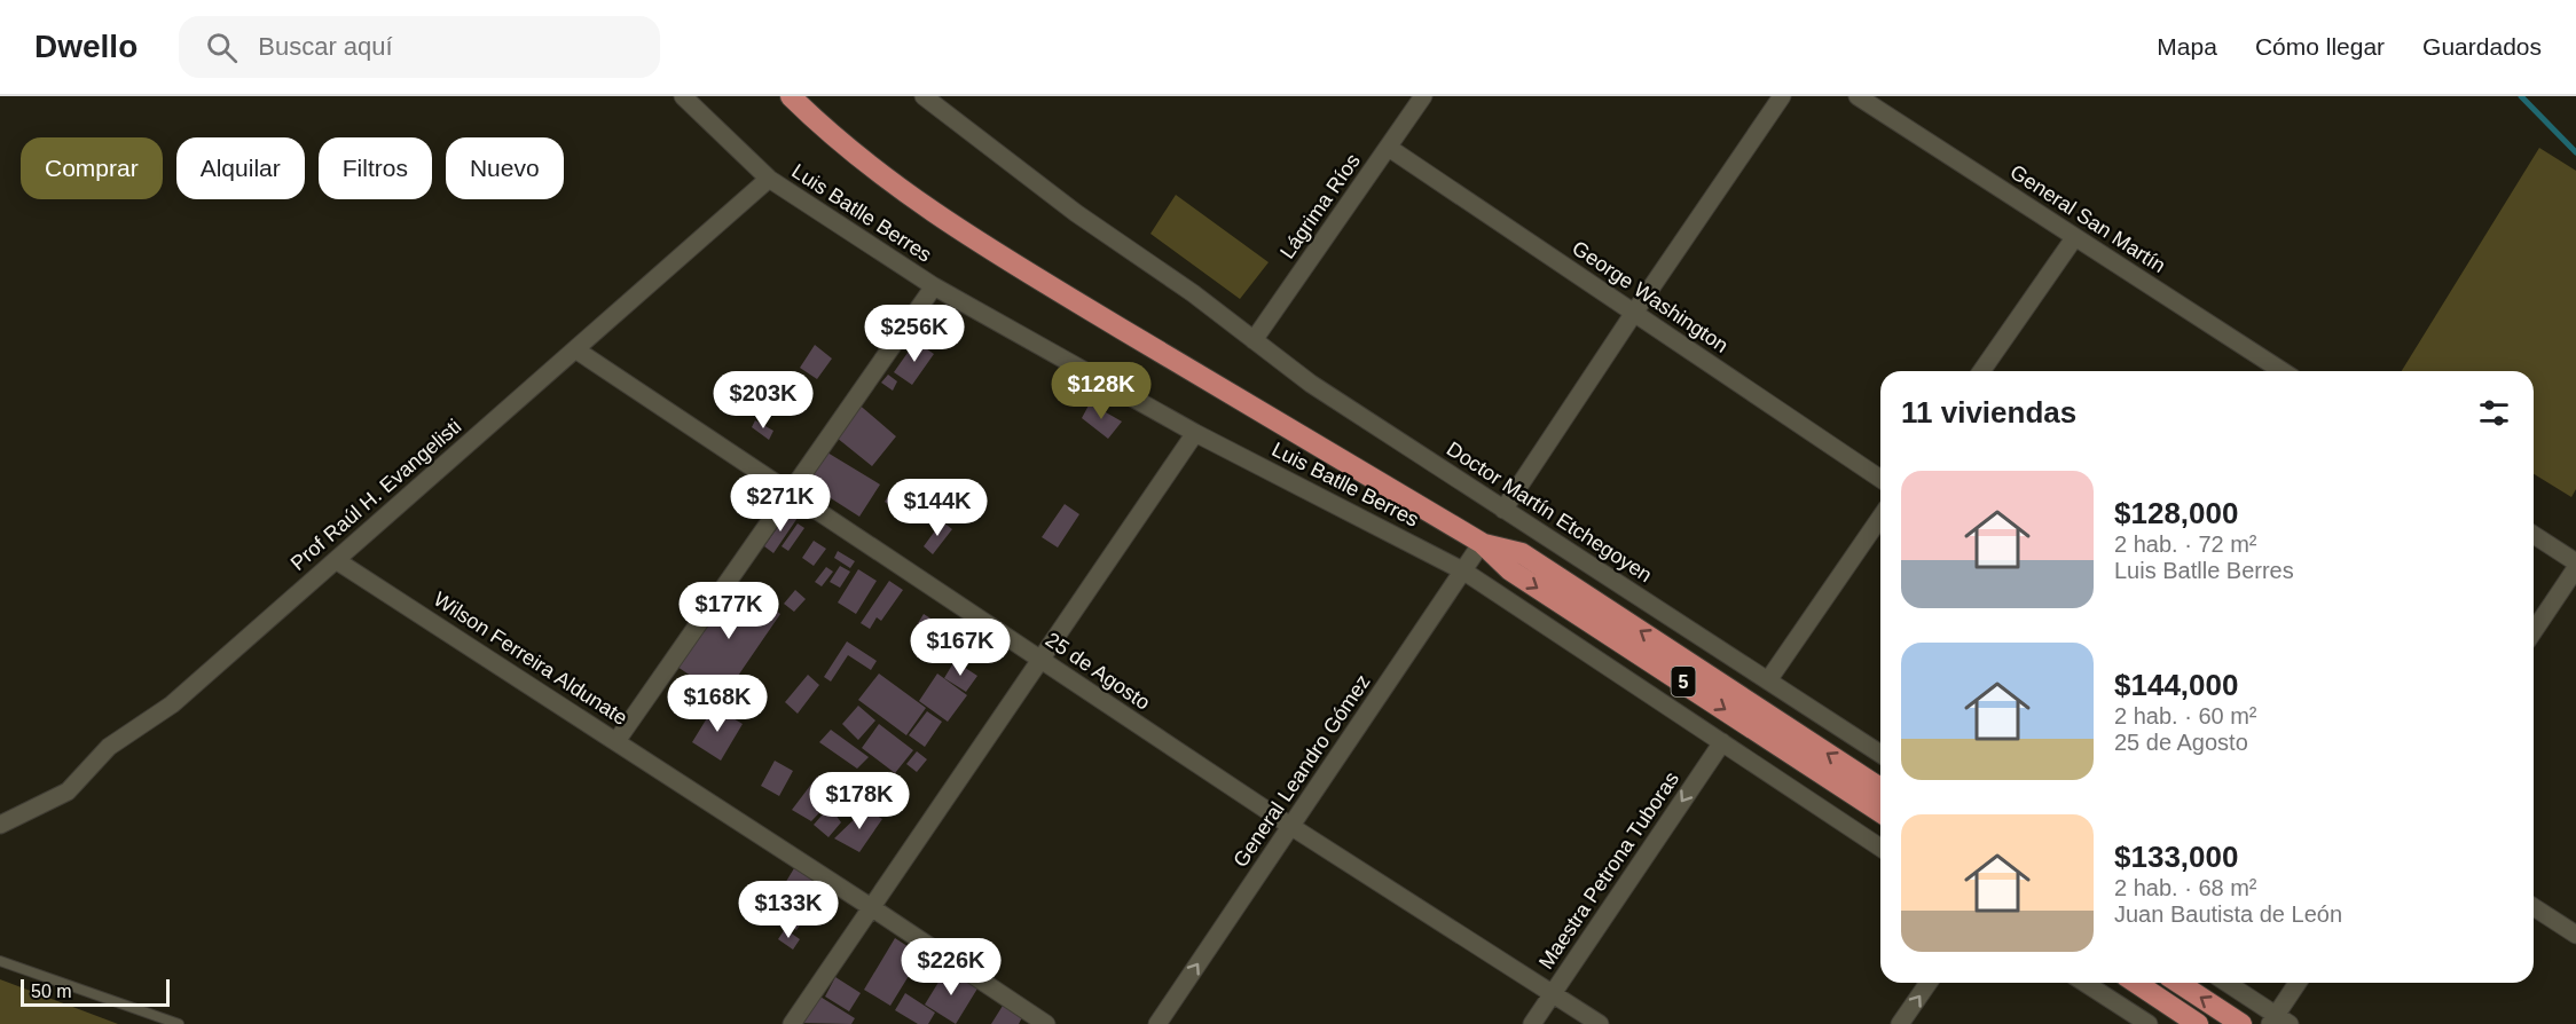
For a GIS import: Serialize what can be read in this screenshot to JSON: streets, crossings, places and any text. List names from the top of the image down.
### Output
{
  "streets": {
    "highway": ["5"],
    "street": [
      "Lágrima Ríos",
      "Luis Batlle Berres",
      "General San Martín",
      "George Washington",
      "Prof Raúl H. Evangelisti",
      "Doctor Martín Etchegoyen",
      "Wilson Ferreira Aldunate",
      "25 de Agosto",
      "General Leandro Gómez",
      "Maestra Petrona Tuboras"
    ]
  },
  "crossings": [
    ["Lágrima Ríos", "George Washington"],
    ["Lágrima Ríos", "Doctor Martín Etchegoyen"],
    ["Luis Batlle Berres", "Prof Raúl H. Evangelisti"],
    ["Luis Batlle Berres", "General Leandro Gómez"],
    ["Luis Batlle Berres", "Maestra Petrona Tuboras"],
    ["Prof Raúl H. Evangelisti", "Wilson Ferreira Aldunate"],
    ["Prof Raúl H. Evangelisti", "25 de Agosto"],
    ["25 de Agosto", "General Leandro Gómez"],
    ["25 de Agosto", "Maestra Petrona Tuboras"],
    ["5", "General Leandro Gómez"]
  ],
  "one_way": ["General Leandro Gómez", "Maestra Petrona Tuboras"],
  "scale_bar": "50 m",
  "page": {
    "header": "Dwello",
    "search": "Buscar aquí",
    "nav": ["Mapa", "Cómo llegar", "Guardados"],
    "chip": [
      "Comprar",
      "Alquilar",
      "Filtros",
      "Nuevo"
    ],
    "price": [
      "$256K",
      "$128K",
      "$203K",
      "$271K",
      "$144K",
      "$177K",
      "$167K",
      "$168K",
      "$178K",
      "$133K",
      "$226K"
    ],
    "heading": "11 viviendas",
    "list": [
      {
        "name": "$128,000",
        "note": "2 hab. · 72 m² · Luis Batlle Berres"
      },
      {
        "name": "$144,000",
        "note": "2 hab. · 60 m² · 25 de Agosto"
      },
      {
        "name": "$133,000",
        "note": "2 hab. · 68 m² · Juan Bautista de León"
      }
    ],
    "scale": "50 m"
  }
}
